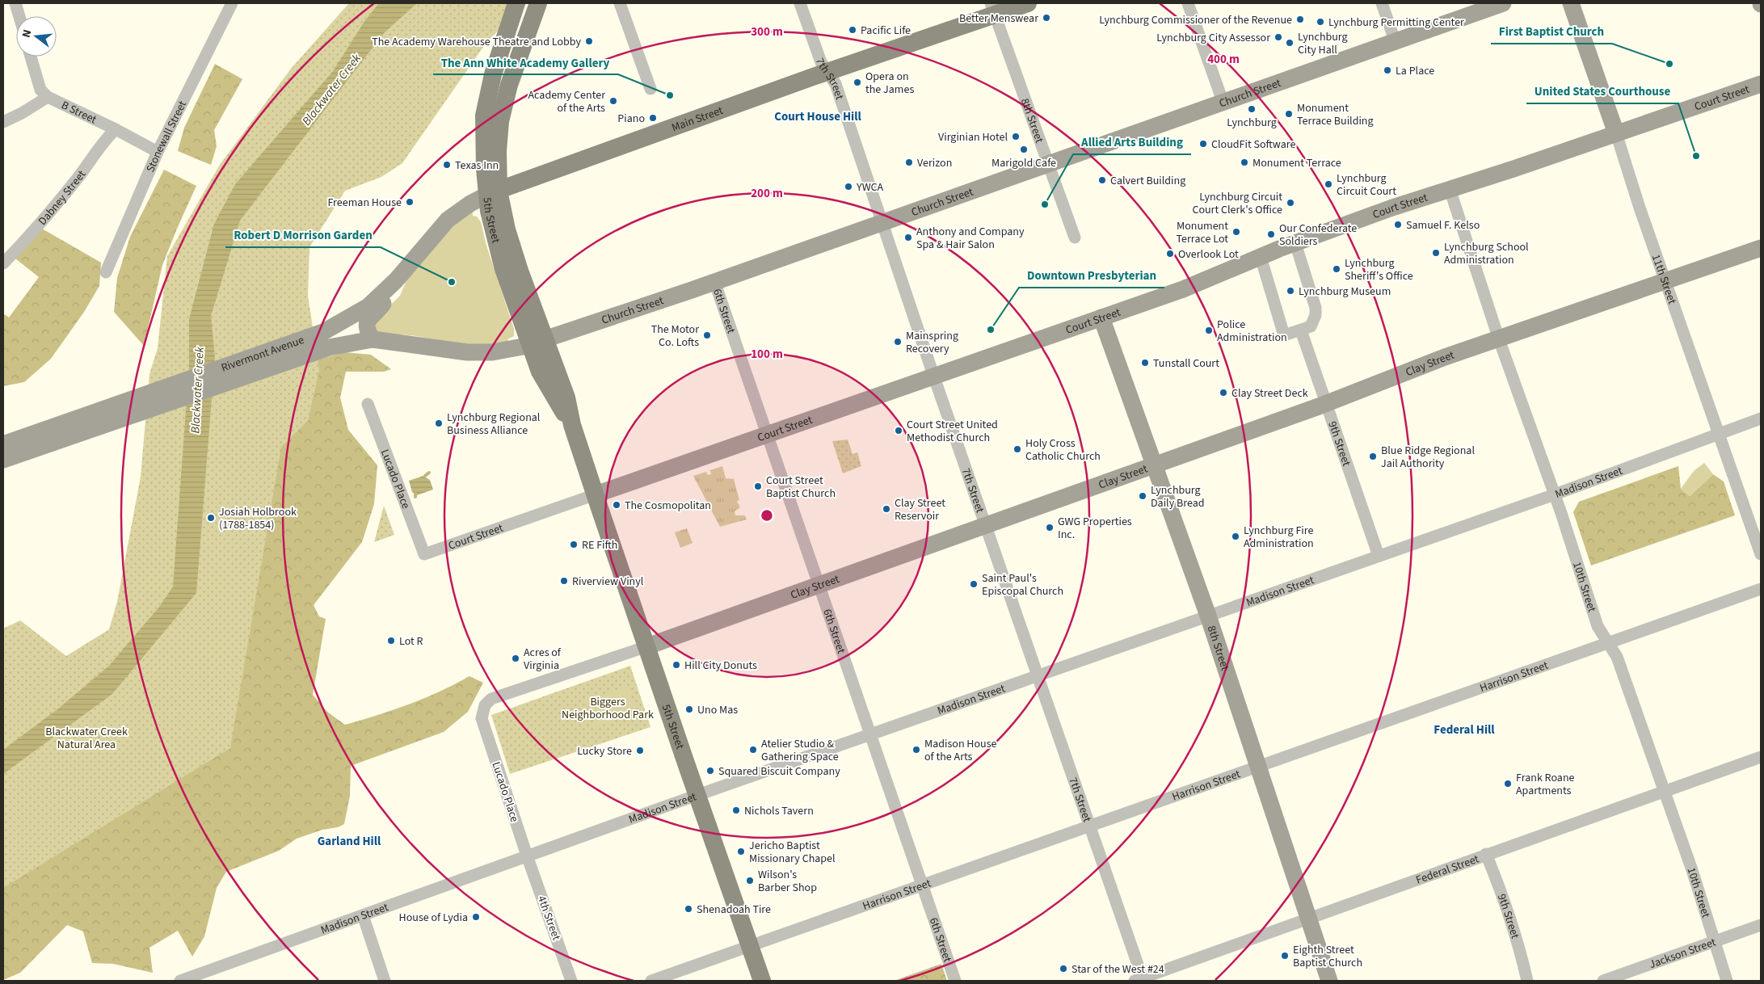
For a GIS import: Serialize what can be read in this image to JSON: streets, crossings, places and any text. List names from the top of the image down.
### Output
{
  "streets": {
    "main road": ["Main Street", "5th Street"],
    "street": [
      "7th Street",
      "Church Street",
      "Court Street",
      "B Street",
      "8th Street",
      "Stonewall Street",
      "Dabney Street",
      "11th Street",
      "6th Street",
      "Rivermont Avenue",
      "Clay Street",
      "9th Street",
      "Lucado Place",
      "Madison Street",
      "10th Street",
      "Harrison Street",
      "Federal Street",
      "4th Street",
      "Jackson Street"
    ]
  },
  "crossings": [
    ["7th Street", "Church Street"],
    ["7th Street", "Court Street"],
    ["7th Street", "Main Street"],
    ["7th Street", "Clay Street"],
    ["7th Street", "Madison Street"],
    ["7th Street", "Harrison Street"],
    ["7th Street", "Federal Street"],
    ["Church Street", "8th Street"],
    ["Church Street", "5th Street"],
    ["Church Street", "6th Street"],
    ["Church Street", "Rivermont Avenue"],
    ["Court Street", "8th Street"],
    ["Court Street", "5th Street"],
    ["Court Street", "11th Street"],
    ["Court Street", "6th Street"],
    ["Court Street", "Lucado Place"],
    ["Court Street", "10th Street"],
    ["B Street", "Stonewall Street"],
    ["B Street", "Dabney Street"],
    ["Main Street", "8th Street"],
    ["Main Street", "5th Street"],
    ["Main Street", "Rivermont Avenue"],
    ["8th Street", "Clay Street"],
    ["8th Street", "Madison Street"],
    ["8th Street", "Harrison Street"],
    ["8th Street", "Federal Street"],
    ["5th Street", "Clay Street"],
    ["5th Street", "Madison Street"],
    ["5th Street", "Harrison Street"],
    ["11th Street", "Clay Street"],
    ["11th Street", "Madison Street"],
    ["6th Street", "Clay Street"],
    ["6th Street", "Madison Street"],
    ["6th Street", "Harrison Street"],
    ["Clay Street", "9th Street"],
    ["Clay Street", "Lucado Place"],
    ["Clay Street", "10th Street"],
    ["9th Street", "Madison Street"],
    ["9th Street", "Federal Street"],
    ["Lucado Place", "Madison Street"],
    ["Lucado Place", "4th Street"],
    ["Madison Street", "10th Street"],
    ["Madison Street", "4th Street"],
    ["10th Street", "Harrison Street"],
    ["10th Street", "Federal Street"],
    ["10th Street", "Jackson Street"]
  ],
  "districts": ["Court House Hill", "Federal Hill", "Garland Hill"],
  "water": ["Blackwater Creek"],
  "parks": ["Biggers Neighborhood Park", "Blackwater Creek Natural Area"],
  "places": [
    "Better Menswear",
    "Lynchburg Commissioner of the Revenue",
    "Lynchburg Permitting Center",
    "Pacific Life",
    "Lynchburg City Assessor",
    "The Academy Warehouse Theatre and Lobby",
    "Lynchburg City Hall",
    "First Baptist Church",
    "La Place",
    "Opera on the James",
    "The Ann White Academy Gallery",
    "Academy Center of the Arts",
    "Lynchburg",
    "Monument Terrace Building",
    "Piano",
    "Virginian Hotel",
    "CloudFit Software",
    "Marigold Cafe",
    "United States Courthouse",
    "Verizon",
    "Monument Terrace",
    "Texas Inn",
    "Calvert Building",
    "Lynchburg Circuit Court",
    "YWCA",
    "Freeman House",
    "Lynchburg Circuit Court Clerk's Office",
    "Allied Arts Building",
    "Samuel F. Kelso",
    "Monument Terrace Lot",
    "Our Confederate Soldiers",
    "Anthony and Company Spa & Hair Salon",
    "Lynchburg School Administration",
    "Overlook Lot",
    "Lynchburg Sheriff's Office",
    "Robert D Morrison Garden",
    "Lynchburg Museum",
    "Downtown Presbyterian",
    "Police Administration",
    "The Motor Co. Lofts",
    "Mainspring Recovery",
    "Tunstall Court",
    "Clay Street Deck",
    "Lynchburg Regional Business Alliance",
    "Court Street United Methodist Church",
    "Holy Cross Catholic Church",
    "Blue Ridge Regional Jail Authority",
    "Court Street Baptist Church",
    "Lynchburg Daily Bread",
    "The Cosmopolitan",
    "Clay Street Reservoir",
    "Josiah Holbrook (1788-1854)",
    "GWG Properties Inc.",
    "Lynchburg Fire Administration",
    "RE Fifth",
    "Riverview Vinyl",
    "Saint Paul's Episcopal Church",
    "Lot R",
    "Acres of Virginia",
    "Hill City Donuts",
    "Uno Mas",
    "Atelier Studio & Gathering Space",
    "Madison House of the Arts",
    "Lucky Store",
    "Squared Biscuit Company",
    "Frank Roane Apartments",
    "Nichols Tavern",
    "Jericho Baptist Missionary Chapel",
    "Wilson's Barber Shop",
    "Shenadoah Tire",
    "House of Lydia",
    "Eighth Street Baptist Church",
    "Star of the West #24"
  ],
  "north": "left",
  "rings": [
    "300 m",
    "400 m",
    "200 m",
    "100 m"
  ]
}
